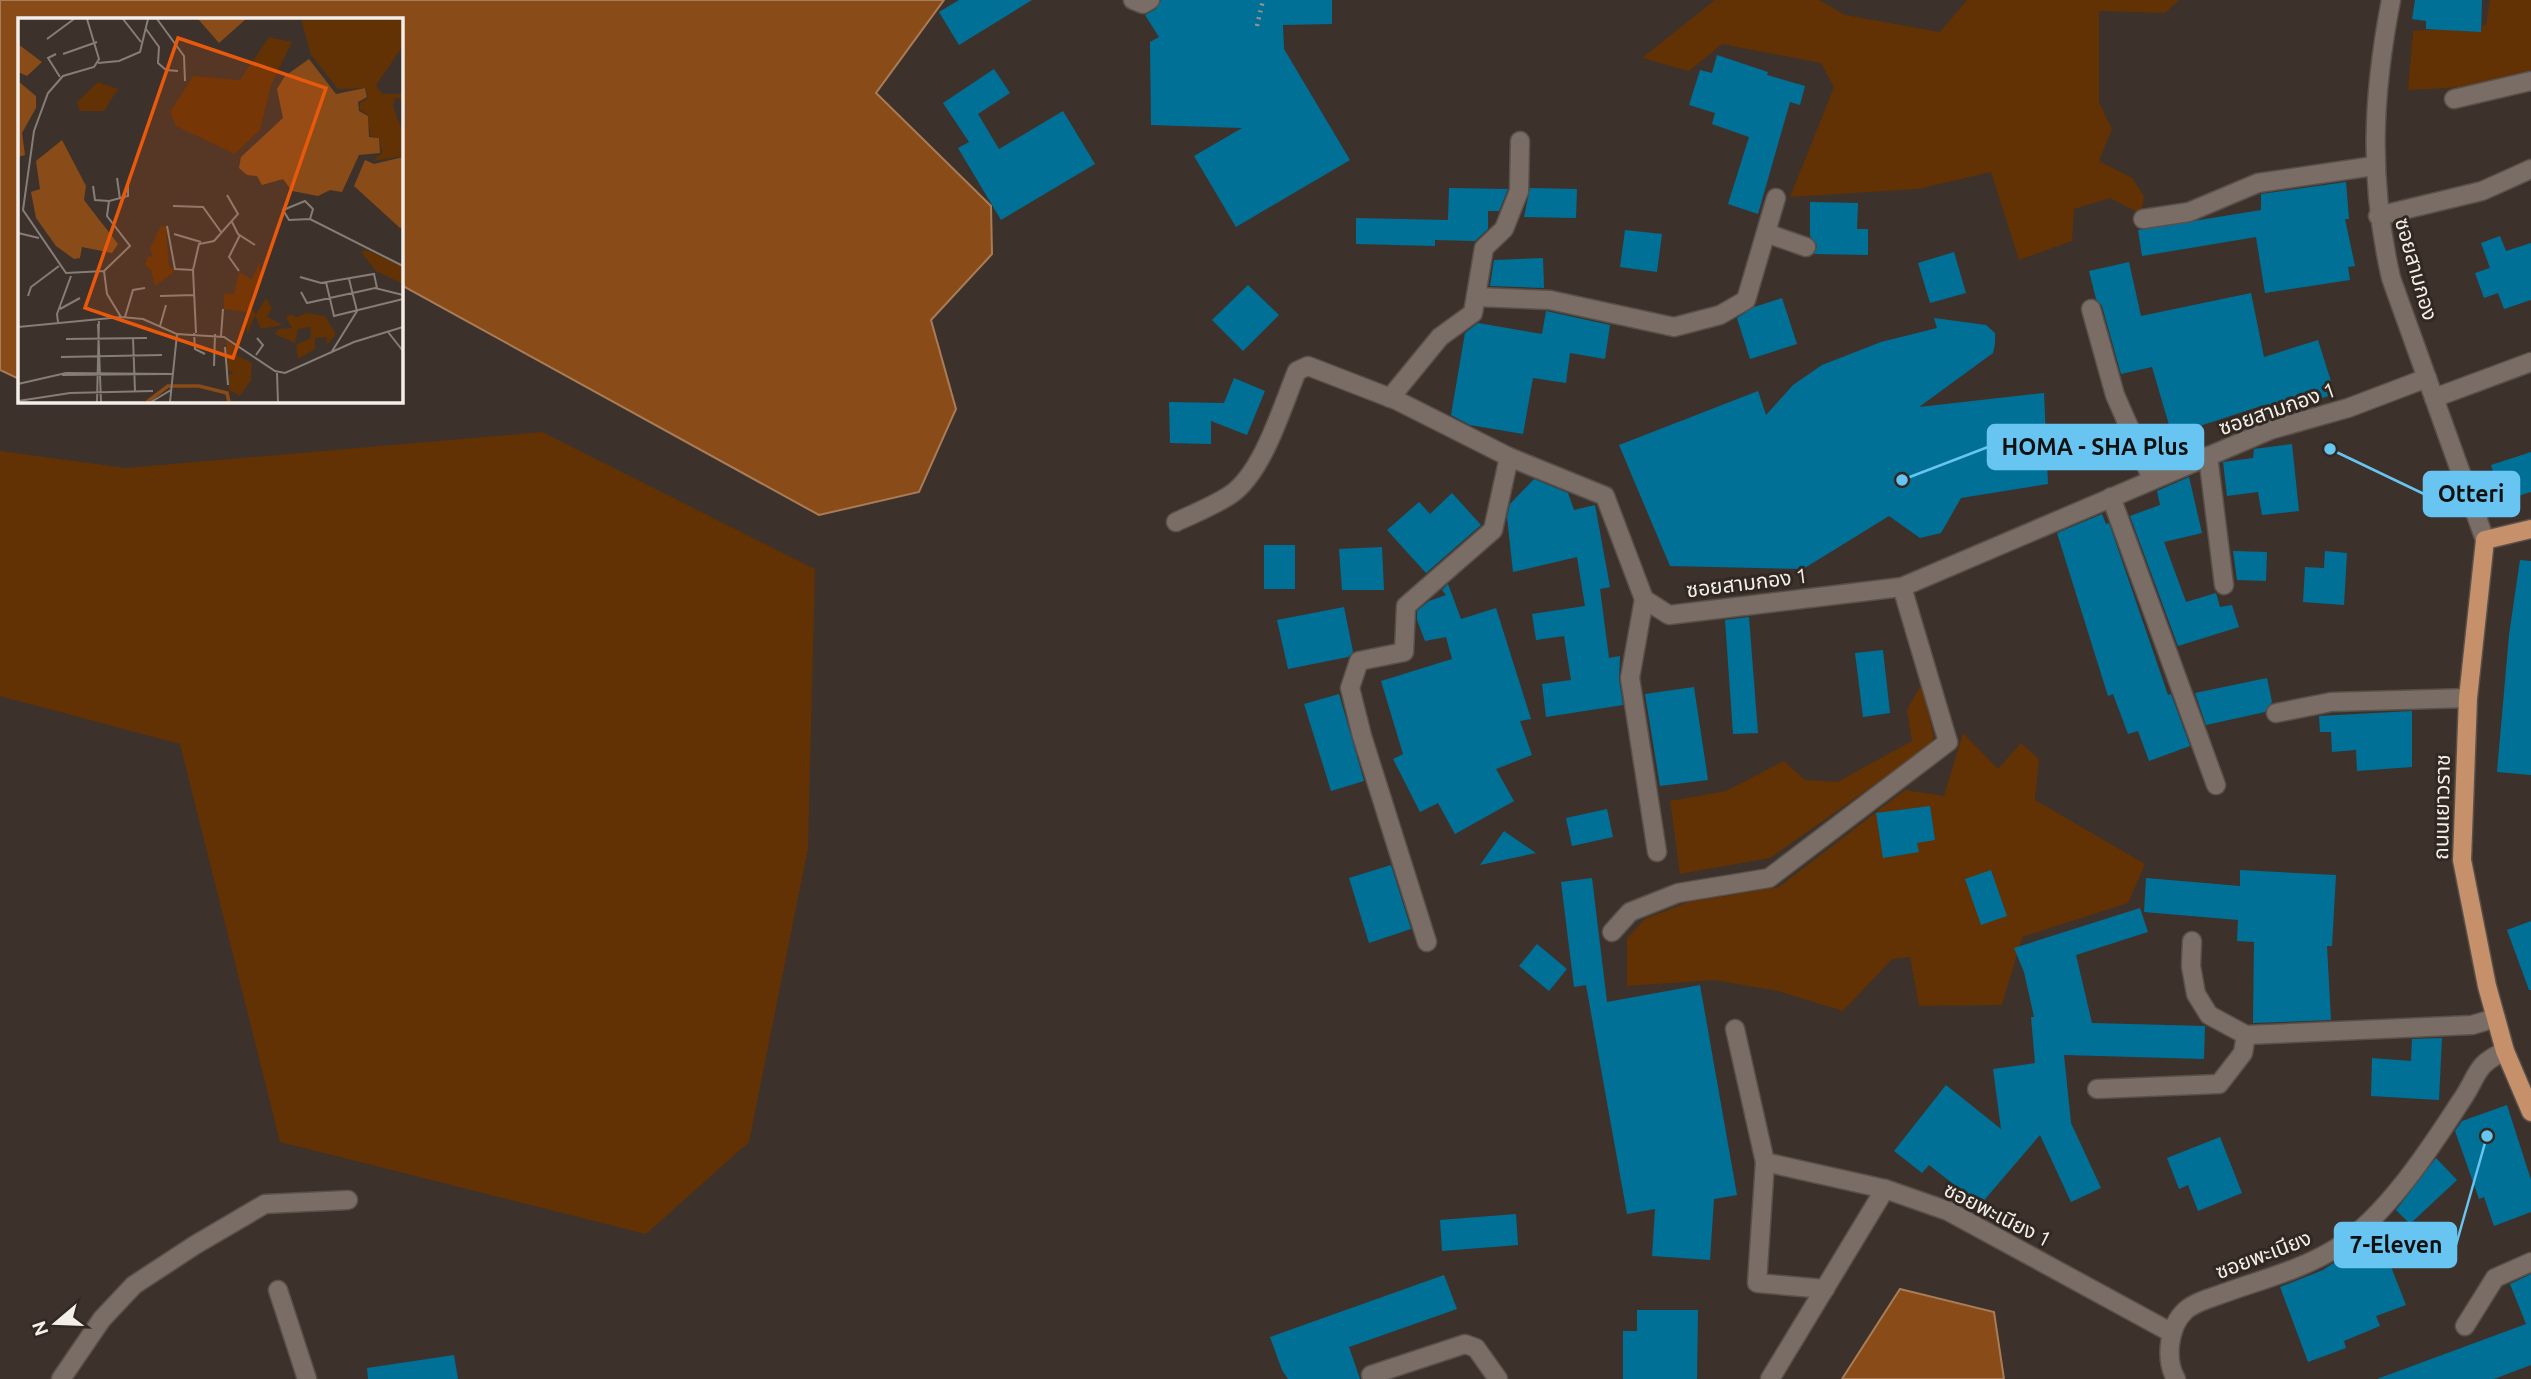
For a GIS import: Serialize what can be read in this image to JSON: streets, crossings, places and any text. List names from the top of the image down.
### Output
{
  "streets": {
    "main road": ["ถนนเยาวราช"],
    "street": [
      "ซอยสามกอง",
      "ซอยสามกอง 1",
      "ซอยพะเนียง 1",
      "ซอยพะเนียง"
    ]
  },
  "crossings": [
    ["ซอยสามกอง", "ซอยสามกอง 1"],
    ["ซอยสามกอง", "ถนนเยาวราช"],
    ["ถนนเยาวราช", "ซอยพะเนียง"],
    ["ซอยพะเนียง 1", "ซอยพะเนียง"]
  ],
  "places": ["Otteri", "HOMA - SHA Plus", "7-Eleven"],
  "north": "left"
}
